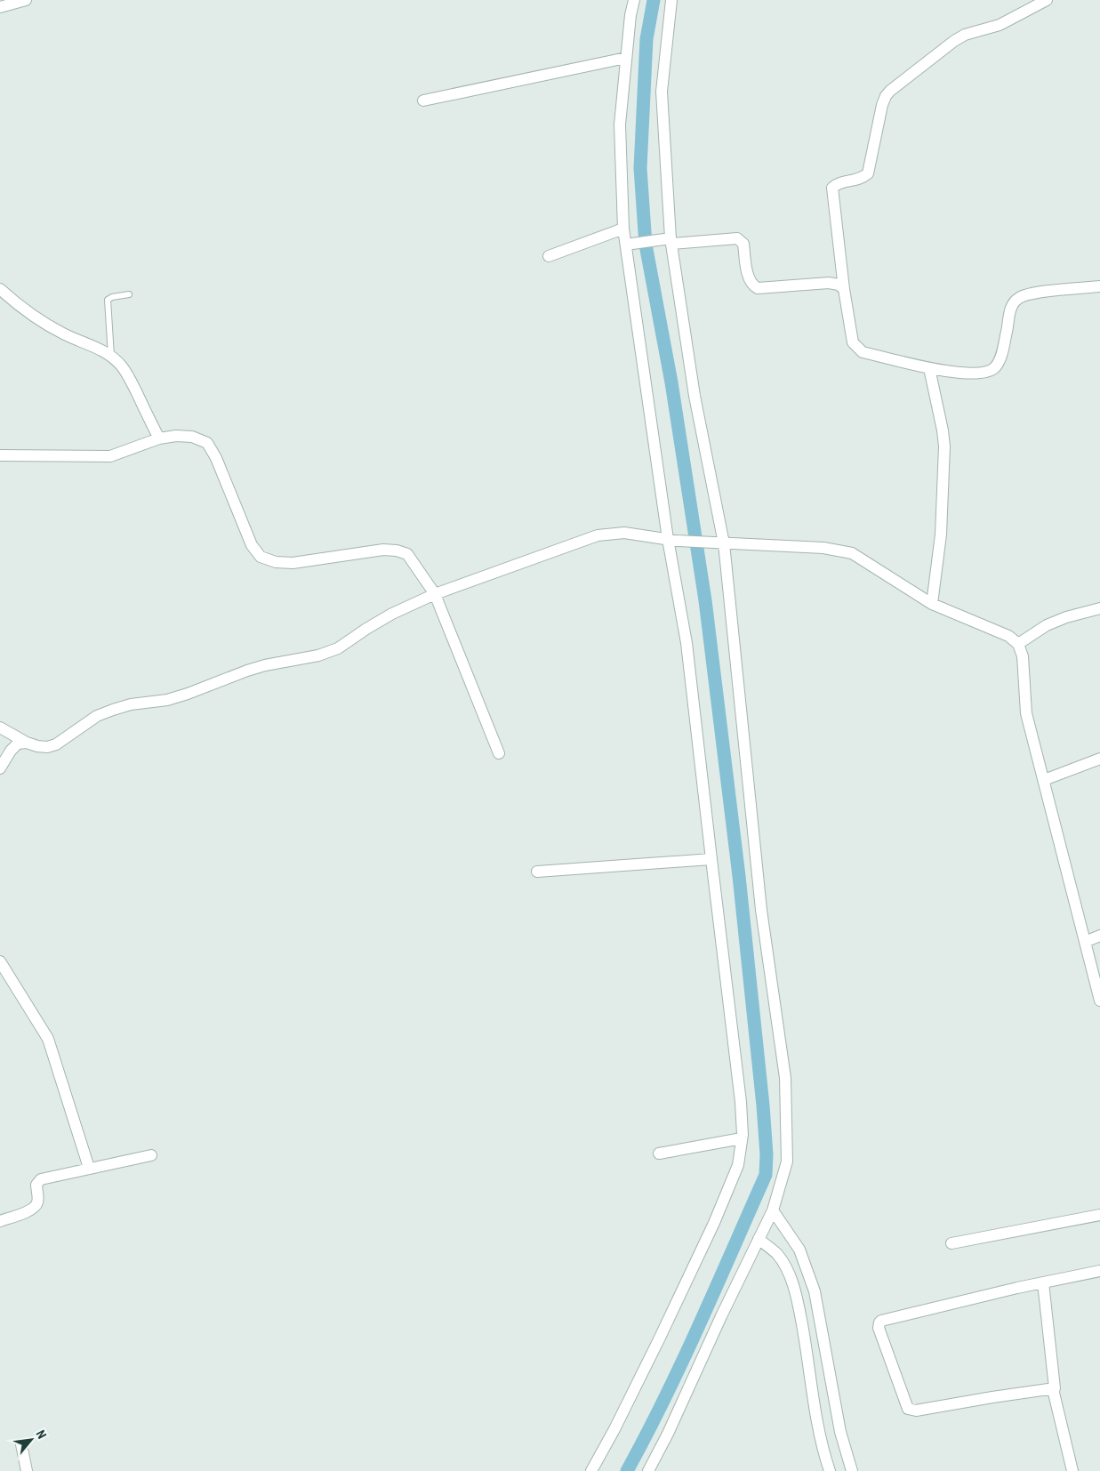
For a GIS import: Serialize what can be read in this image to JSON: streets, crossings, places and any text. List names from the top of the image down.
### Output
{
  "north": "top right"
}
